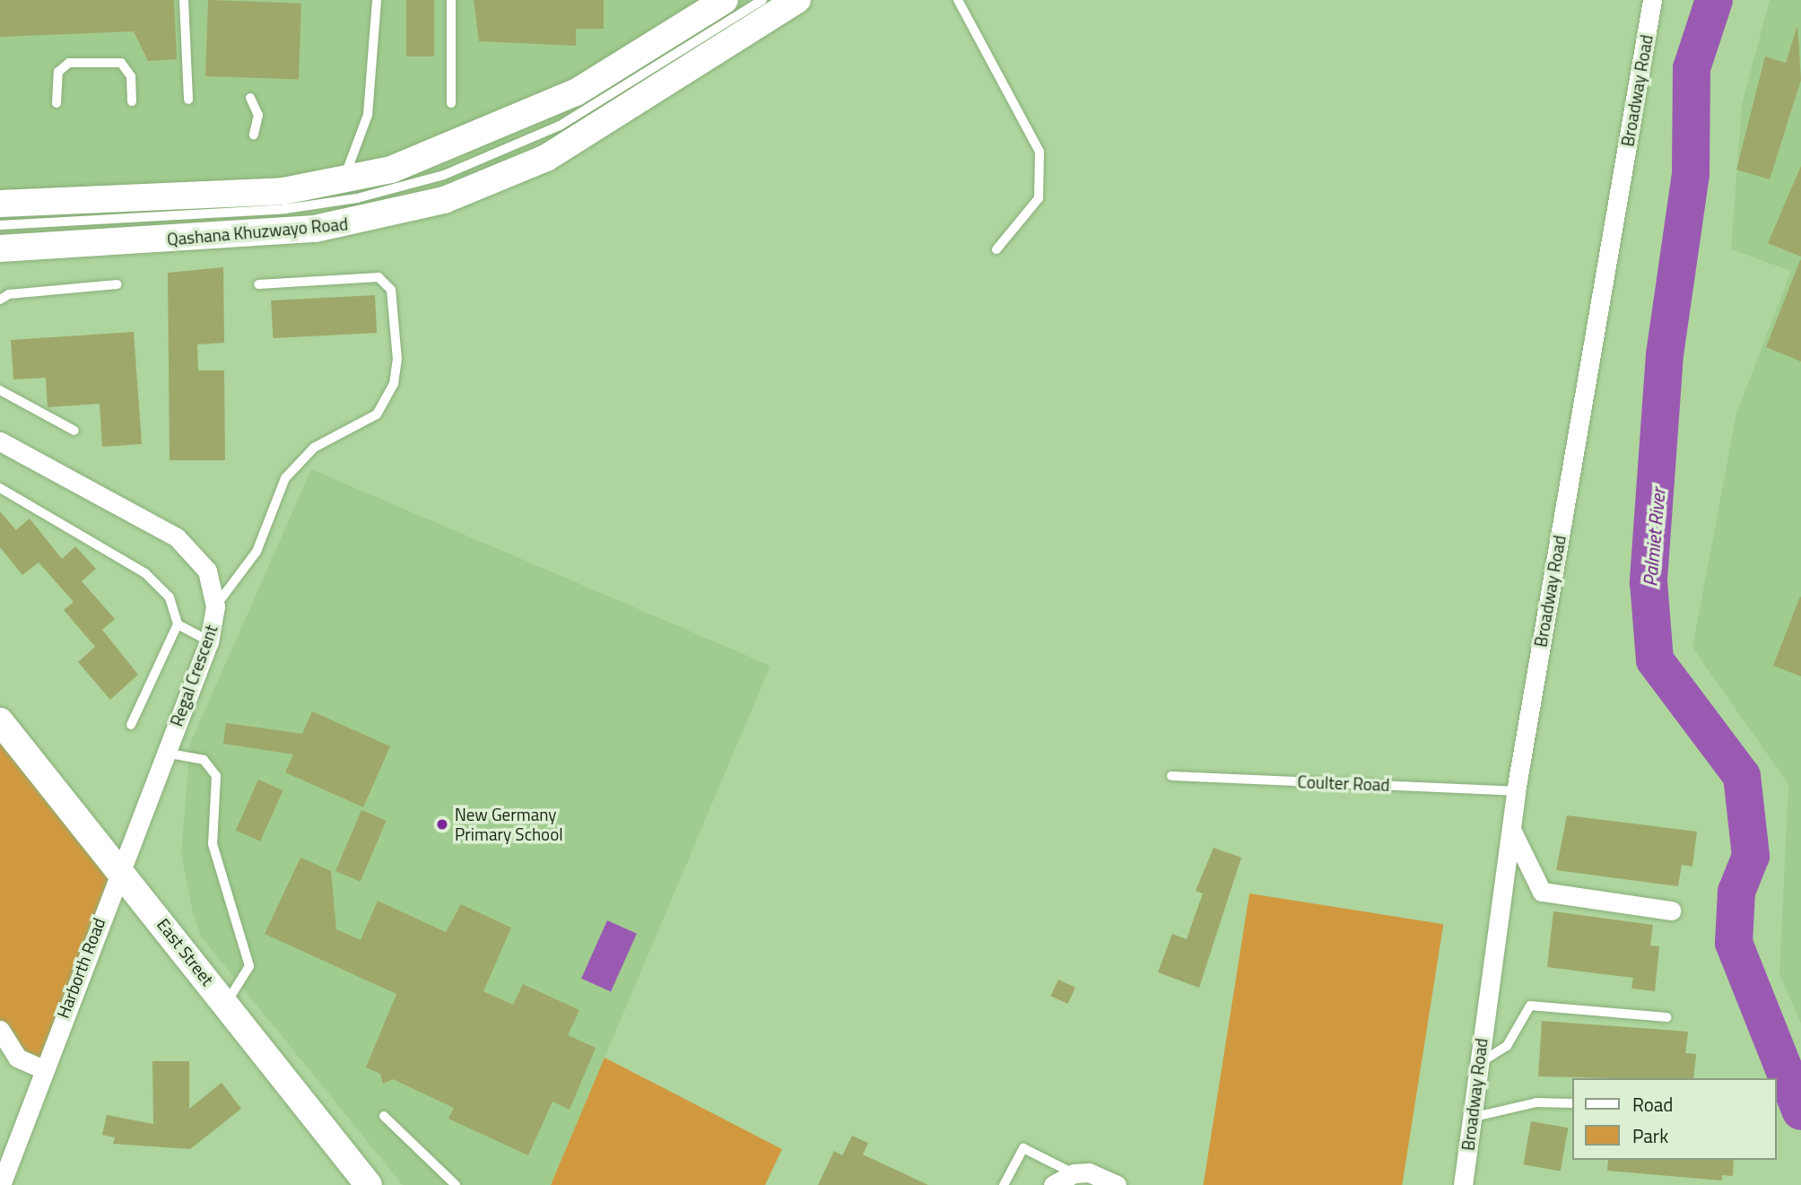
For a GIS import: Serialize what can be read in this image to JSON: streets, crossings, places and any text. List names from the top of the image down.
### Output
{
  "streets": {
    "main road": ["Qashana Khuzwayo Road", "East Street"],
    "street": ["Broadway Road", "Regal Crescent", "Harborth Road"],
    "lane": ["Coulter Road"]
  },
  "crossings": [
    ["Broadway Road", "Coulter Road"],
    ["Regal Crescent", "East Street"],
    ["Regal Crescent", "Harborth Road"],
    ["East Street", "Harborth Road"]
  ],
  "water": ["Palmiet River"],
  "places": ["New Germany Primary School"],
  "legend": ["Road", "Park"]
}
